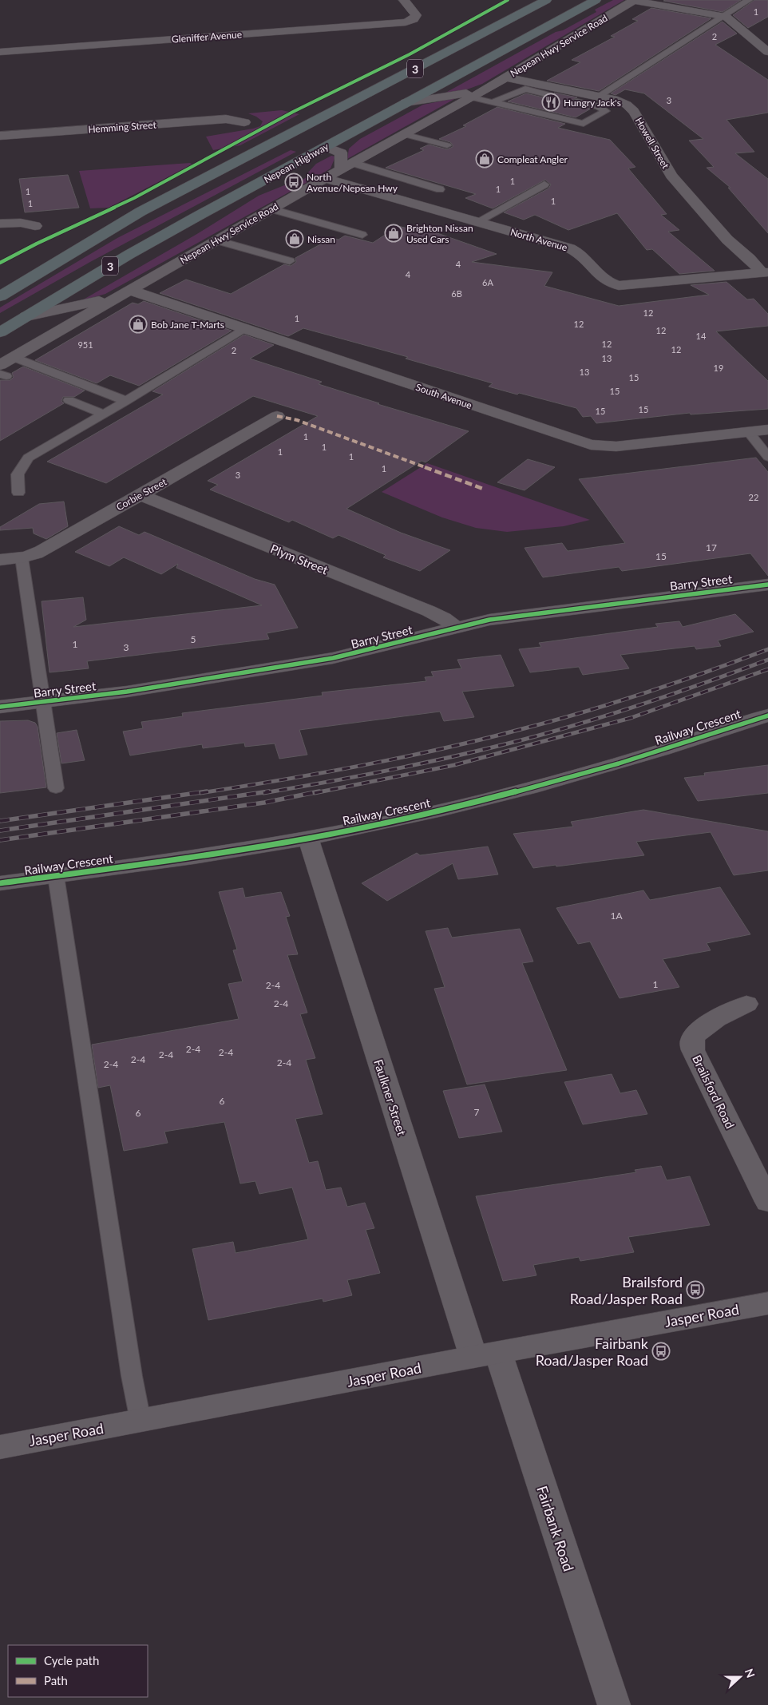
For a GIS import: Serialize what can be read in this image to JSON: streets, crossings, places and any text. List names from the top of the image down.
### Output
{
  "streets": {
    "highway": ["3", "Nepean Highway"],
    "street": [
      "Gleniffer Avenue",
      "Nepean Hwy Service Road",
      "Hemming Street",
      "Howell Street",
      "North Avenue",
      "South Avenue",
      "Corbie Street",
      "Plym Street",
      "Barry Street",
      "Railway Crescent",
      "Brailsford Road",
      "Faulkner Street",
      "Jasper Road",
      "Fairbank Road"
    ]
  },
  "crossings": [
    ["Nepean Hwy Service Road", "Howell Street"],
    ["Nepean Hwy Service Road", "Nepean Highway"],
    ["Nepean Hwy Service Road", "North Avenue"],
    ["Nepean Hwy Service Road", "South Avenue"],
    ["Howell Street", "North Avenue"],
    ["Corbie Street", "Plym Street"],
    ["Plym Street", "Barry Street"],
    ["Railway Crescent", "Faulkner Street"],
    ["Faulkner Street", "Jasper Road"],
    ["Faulkner Street", "Fairbank Road"],
    ["Jasper Road", "Fairbank Road"]
  ],
  "places": {
    "restaurant": ["Hungry Jack's"],
    "shop": [
      "Compleat Angler",
      "Brighton Nissan Used Cars",
      "Nissan",
      "Bob Jane T-Marts"
    ],
    "bus stop": ["North Avenue/Nepean Hwy", "Brailsford Road/Jasper Road", "Fairbank Road/Jasper Road"]
  },
  "house_numbers": [
    "1",
    "2",
    "3",
    "1",
    "1",
    "1",
    "1",
    "1",
    "4",
    "4",
    "6A",
    "6B",
    "12",
    "1",
    "12",
    "12",
    "14",
    "12",
    "951",
    "12",
    "2",
    "13",
    "19",
    "13",
    "15",
    "15",
    "15",
    "15",
    "1",
    "1",
    "1",
    "1",
    "1",
    "3",
    "22",
    "17",
    "15",
    "5",
    "1",
    "3",
    "1A",
    "1",
    "2-4",
    "2-4",
    "2-4",
    "2-4",
    "2-4",
    "2-4",
    "2-4",
    "2-4",
    "6",
    "7",
    "6"
  ],
  "legend": ["Cycle path", "Path"],
  "north": "right"
}
